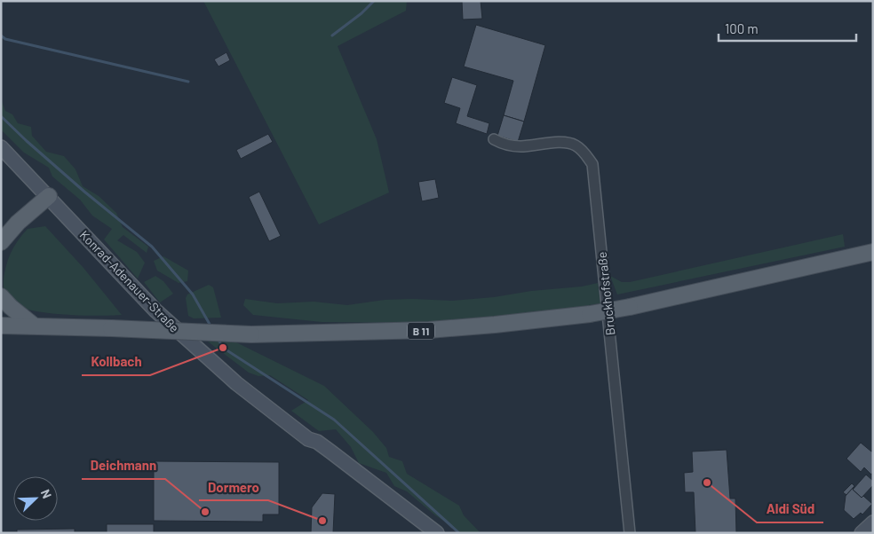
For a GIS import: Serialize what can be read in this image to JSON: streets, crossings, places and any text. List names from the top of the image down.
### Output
{
  "streets": {
    "main road": ["B 11"],
    "street": ["Konrad-Adenauer-Straße", "Bruckhofstraße"]
  },
  "places": [
    "Kollbach",
    "Aldi Süd",
    "Deichmann",
    "Dormero"
  ],
  "scale_bar": "100 m",
  "north": "top right"
}
